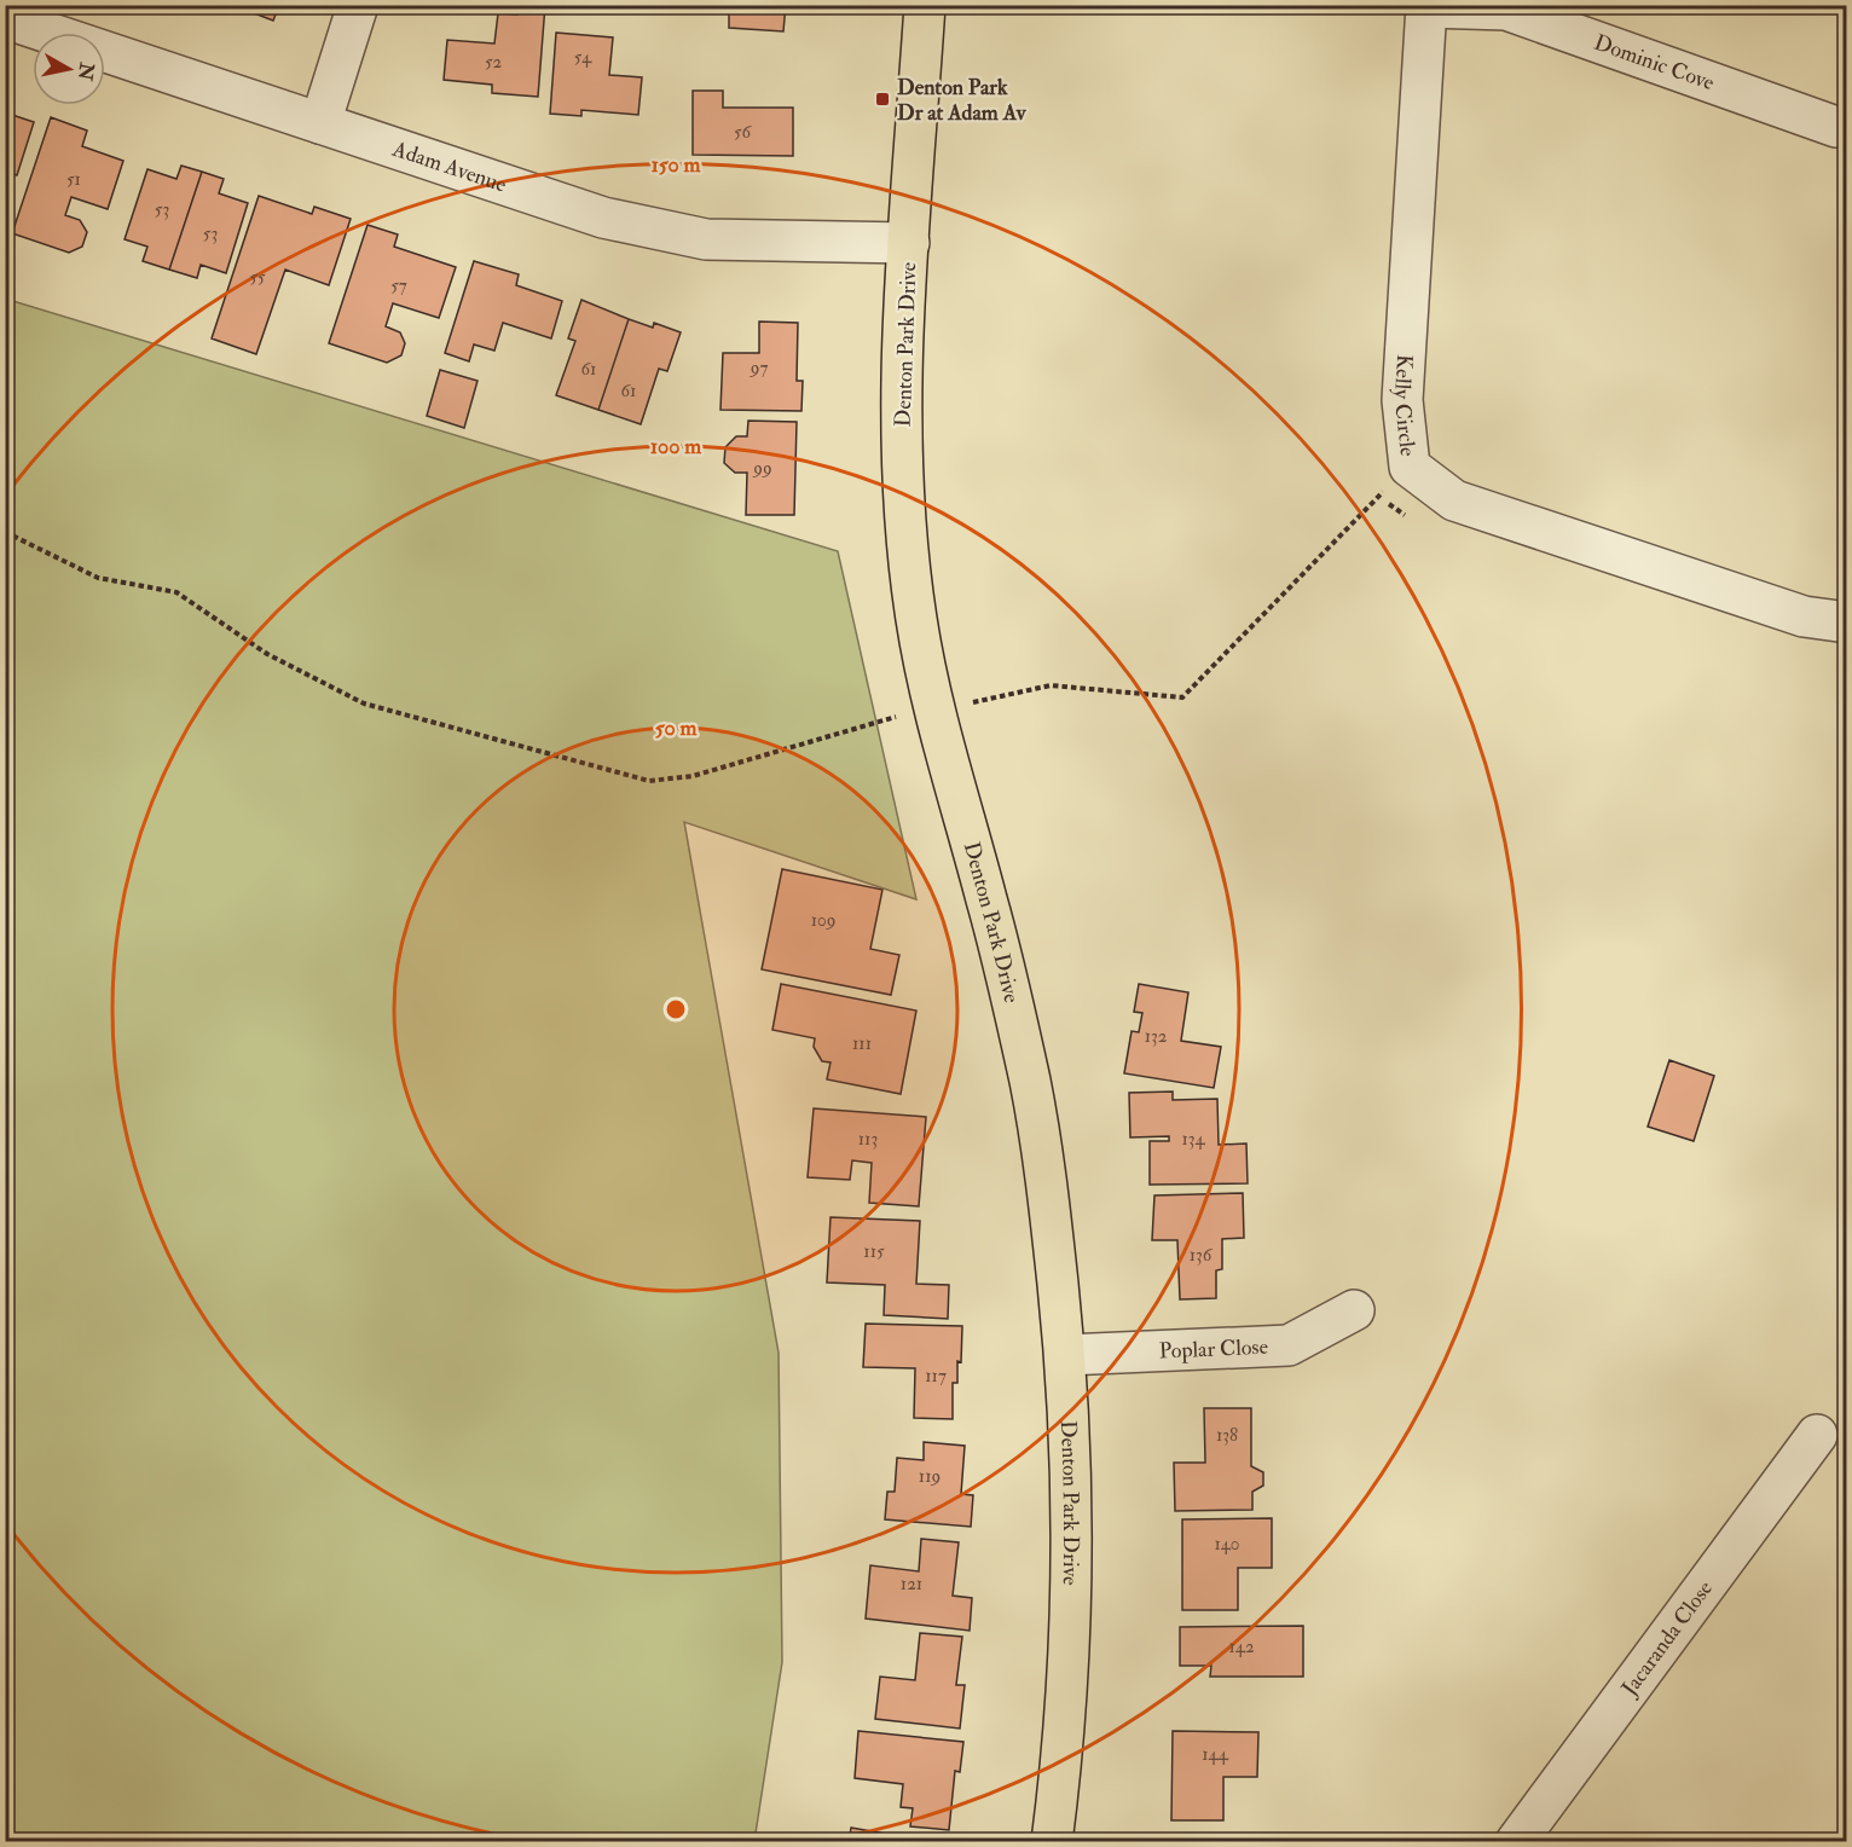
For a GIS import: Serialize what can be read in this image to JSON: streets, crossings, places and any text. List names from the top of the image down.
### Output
{
  "streets": {
    "main road": ["Denton Park Drive"],
    "street": [
      "Dominic Cove",
      "Adam Avenue",
      "Kelly Circle",
      "Poplar Close",
      "Jacaranda Close"
    ]
  },
  "crossings": [
    ["Dominic Cove", "Kelly Circle"],
    ["Adam Avenue", "Denton Park Drive"],
    ["Denton Park Drive", "Poplar Close"]
  ],
  "places": {
    "transit": ["Denton Park Dr at Adam Av"]
  },
  "house_numbers": [
    "54",
    "52",
    "56",
    "51",
    "53",
    "53",
    "55",
    "57",
    "97",
    "61",
    "61",
    "99",
    "109",
    "132",
    "111",
    "113",
    "134",
    "115",
    "136",
    "117",
    "138",
    "119",
    "140",
    "121",
    "142",
    "144"
  ],
  "north": "right",
  "rings": ["150 m", "100 m", "50 m"]
}
